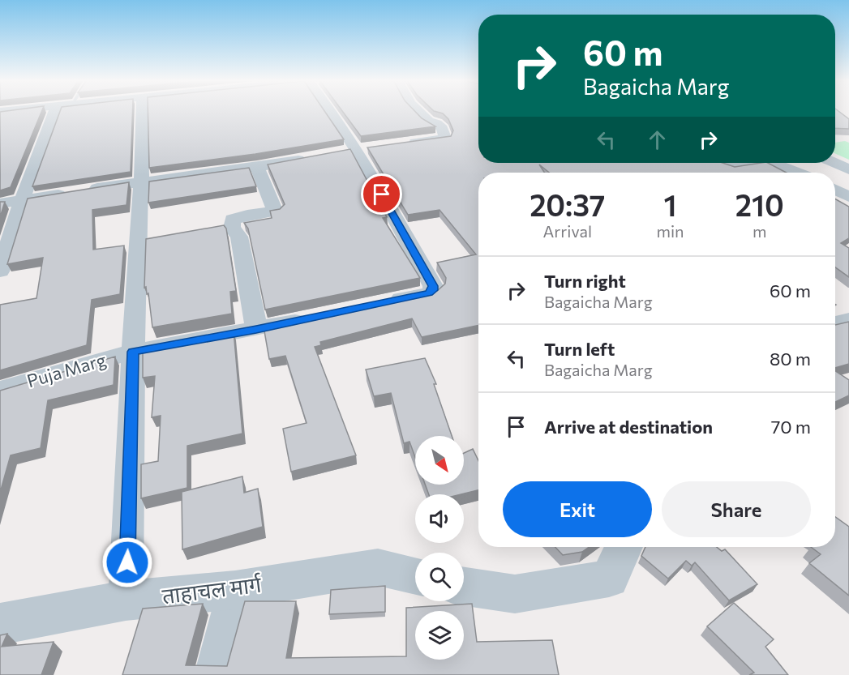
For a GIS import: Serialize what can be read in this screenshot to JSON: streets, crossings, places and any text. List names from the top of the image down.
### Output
{
  "streets": {
    "street": ["Puja Marg", "ताहाचल मार्ग"]
  },
  "north": "bottom right",
  "page": {
    "turn": ["60 m", "Bagaicha Marg"],
    "eta": [
      "20:37",
      "Arrival",
      "1",
      "min",
      "210",
      "m"
    ],
    "list": [
      {
        "name": "Turn right",
        "note": "Bagaicha Marg",
        "value": "60 m"
      },
      {
        "name": "Turn left",
        "note": "Bagaicha Marg",
        "value": "80 m"
      },
      {
        "name": "Arrive at destination",
        "value": "70 m"
      }
    ],
    "buttons": ["Exit", "Share"]
  }
}
